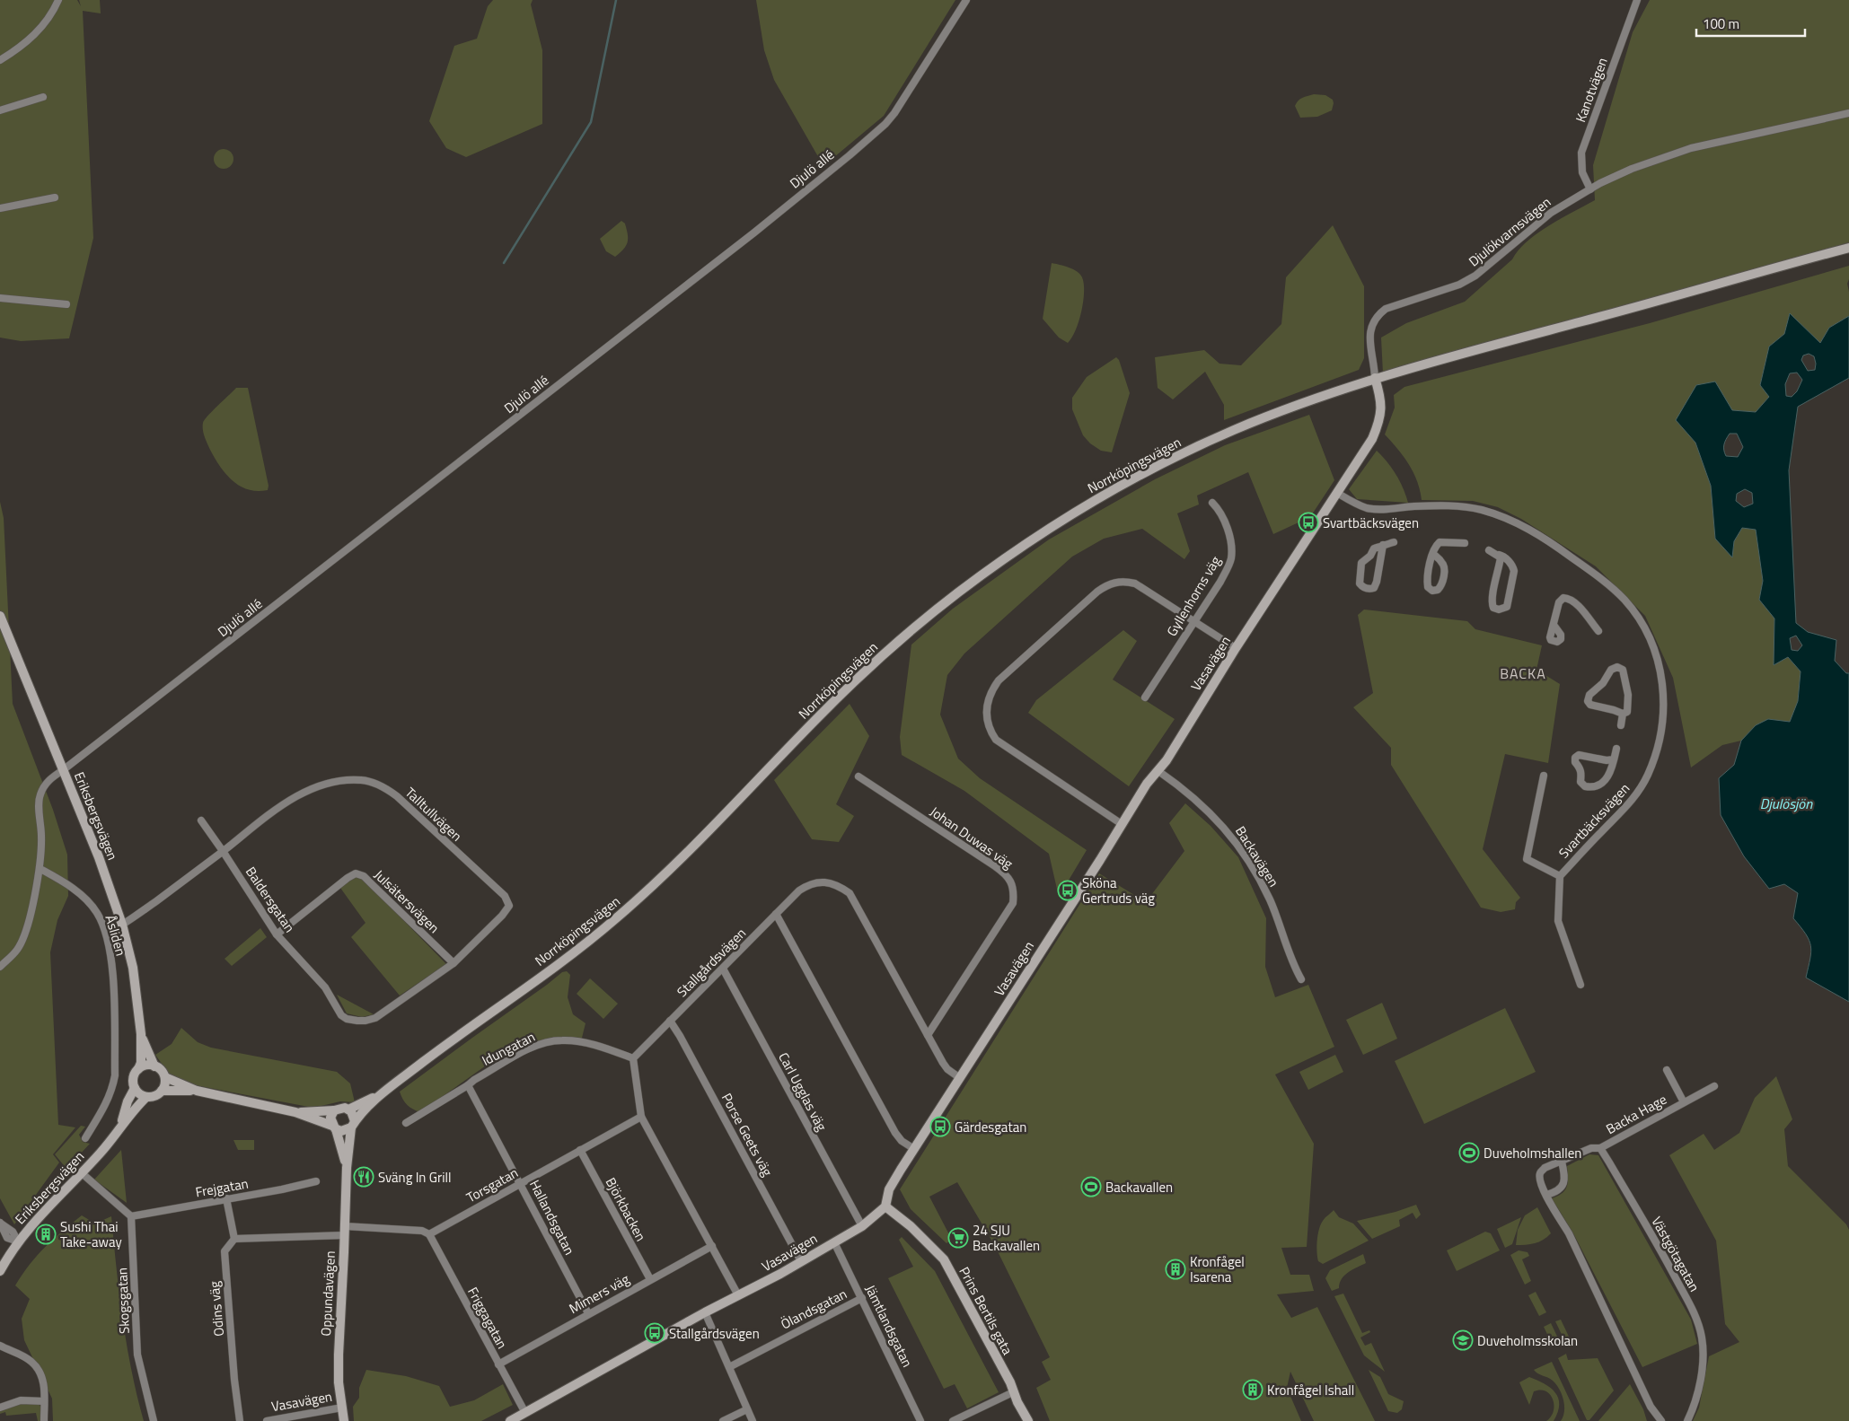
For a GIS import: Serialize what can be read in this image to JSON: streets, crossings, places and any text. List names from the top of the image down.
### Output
{
  "streets": {
    "main road": [
      "Norrköpingsvägen",
      "Vasavägen",
      "Eriksbergsvägen",
      "Oppundavägen",
      "Prins Bertils gata"
    ],
    "street": [
      "Kanotvägen",
      "Djulö allé",
      "Djulökvarnsvägen",
      "Gyllenhorns väg",
      "Talltullvägen",
      "Svartbäcksvägen",
      "Johan Duwas väg",
      "Backavägen",
      "Baldersgatan",
      "Julsätersvägen",
      "Åsliden",
      "Stallgårdsvägen",
      "Idungatan",
      "Carl Ugglas väg",
      "Backa Hage",
      "Porse Geets väg",
      "Torsgatan",
      "Frejgatan",
      "Björkbacken",
      "Hallandsgatan",
      "Västgötagatan",
      "Mimers väg",
      "Skogsgatan",
      "Odins väg",
      "Ölandsgatan",
      "Friggagatan",
      "Jämtlandsgatan"
    ]
  },
  "crossings": [
    ["Kanotvägen", "Djulökvarnsvägen"],
    ["Djulö allé", "Eriksbergsvägen"],
    ["Djulökvarnsvägen", "Norrköpingsvägen"],
    ["Djulökvarnsvägen", "Vasavägen"],
    ["Norrköpingsvägen", "Vasavägen"],
    ["Norrköpingsvägen", "Oppundavägen"],
    ["Vasavägen", "Svartbäcksvägen"],
    ["Vasavägen", "Backavägen"],
    ["Vasavägen", "Stallgårdsvägen"],
    ["Vasavägen", "Carl Ugglas väg"],
    ["Vasavägen", "Porse Geets väg"],
    ["Vasavägen", "Oppundavägen"],
    ["Vasavägen", "Prins Bertils gata"],
    ["Vasavägen", "Friggagatan"],
    ["Vasavägen", "Jämtlandsgatan"],
    ["Talltullvägen", "Eriksbergsvägen"],
    ["Talltullvägen", "Baldersgatan"],
    ["Talltullvägen", "Julsätersvägen"],
    ["Johan Duwas väg", "Stallgårdsvägen"],
    ["Baldersgatan", "Julsätersvägen"],
    ["Stallgårdsvägen", "Idungatan"],
    ["Stallgårdsvägen", "Carl Ugglas väg"],
    ["Stallgårdsvägen", "Porse Geets väg"],
    ["Idungatan", "Hallandsgatan"],
    ["Backa Hage", "Västgötagatan"],
    ["Torsgatan", "Björkbacken"],
    ["Torsgatan", "Hallandsgatan"],
    ["Torsgatan", "Friggagatan"],
    ["Frejgatan", "Skogsgatan"],
    ["Björkbacken", "Mimers väg"],
    ["Hallandsgatan", "Mimers väg"],
    ["Mimers väg", "Friggagatan"],
    ["Ölandsgatan", "Jämtlandsgatan"]
  ],
  "districts": ["BACKA"],
  "water": ["Djulösjön"],
  "places": {
    "bus stop": [
      "Svartbäcksvägen",
      "Sköna Gertruds väg",
      "Gärdesgatan",
      "Stallgårdsvägen"
    ],
    "sports": ["Duveholmshallen", "Backavallen"],
    "restaurant": ["Sväng In Grill"],
    "building": ["Sushi Thai Take-away", "Kronfågel Isarena", "Kronfågel Ishall"],
    "supermarket": ["24 SJU Backavallen"],
    "school or university": ["Duveholmsskolan"]
  },
  "scale_bar": "100 m"
}
